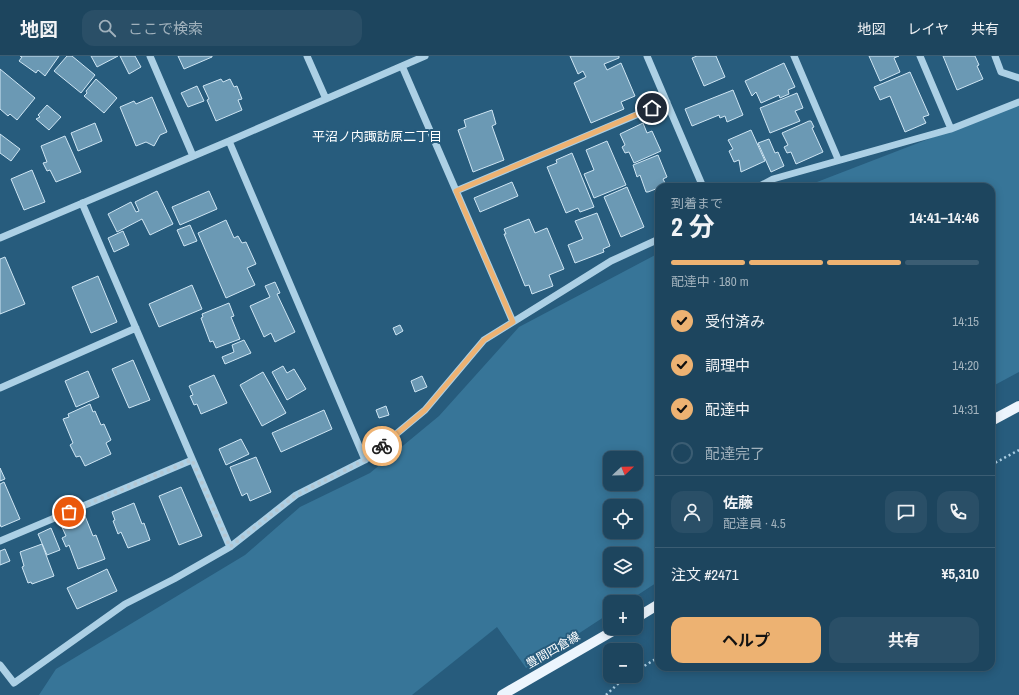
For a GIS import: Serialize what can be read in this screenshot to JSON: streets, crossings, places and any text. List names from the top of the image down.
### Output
{
  "streets": {
    "main road": ["豊間四倉線"]
  },
  "districts": ["平沼ノ内諏訪原二丁目"],
  "north": "right",
  "page": {
    "header": "地図",
    "search": "ここで検索",
    "nav": ["地図", "レイヤ", "共有"],
    "heading": ["2 分", "到着まで", "14:41–14:46"],
    "panel": [
      "佐藤",
      "配達員 · 4.5",
      "注文 #2471",
      "¥5,310"
    ],
    "bar": "配達中 · 180 m",
    "list": [
      ["受付済み", "14:15"],
      ["調理中", "14:20"],
      ["配達中", "14:31"],
      "配達完了"
    ],
    "map_buttons": ["+", "−"],
    "buttons": ["ヘルプ", "共有"]
  }
}
